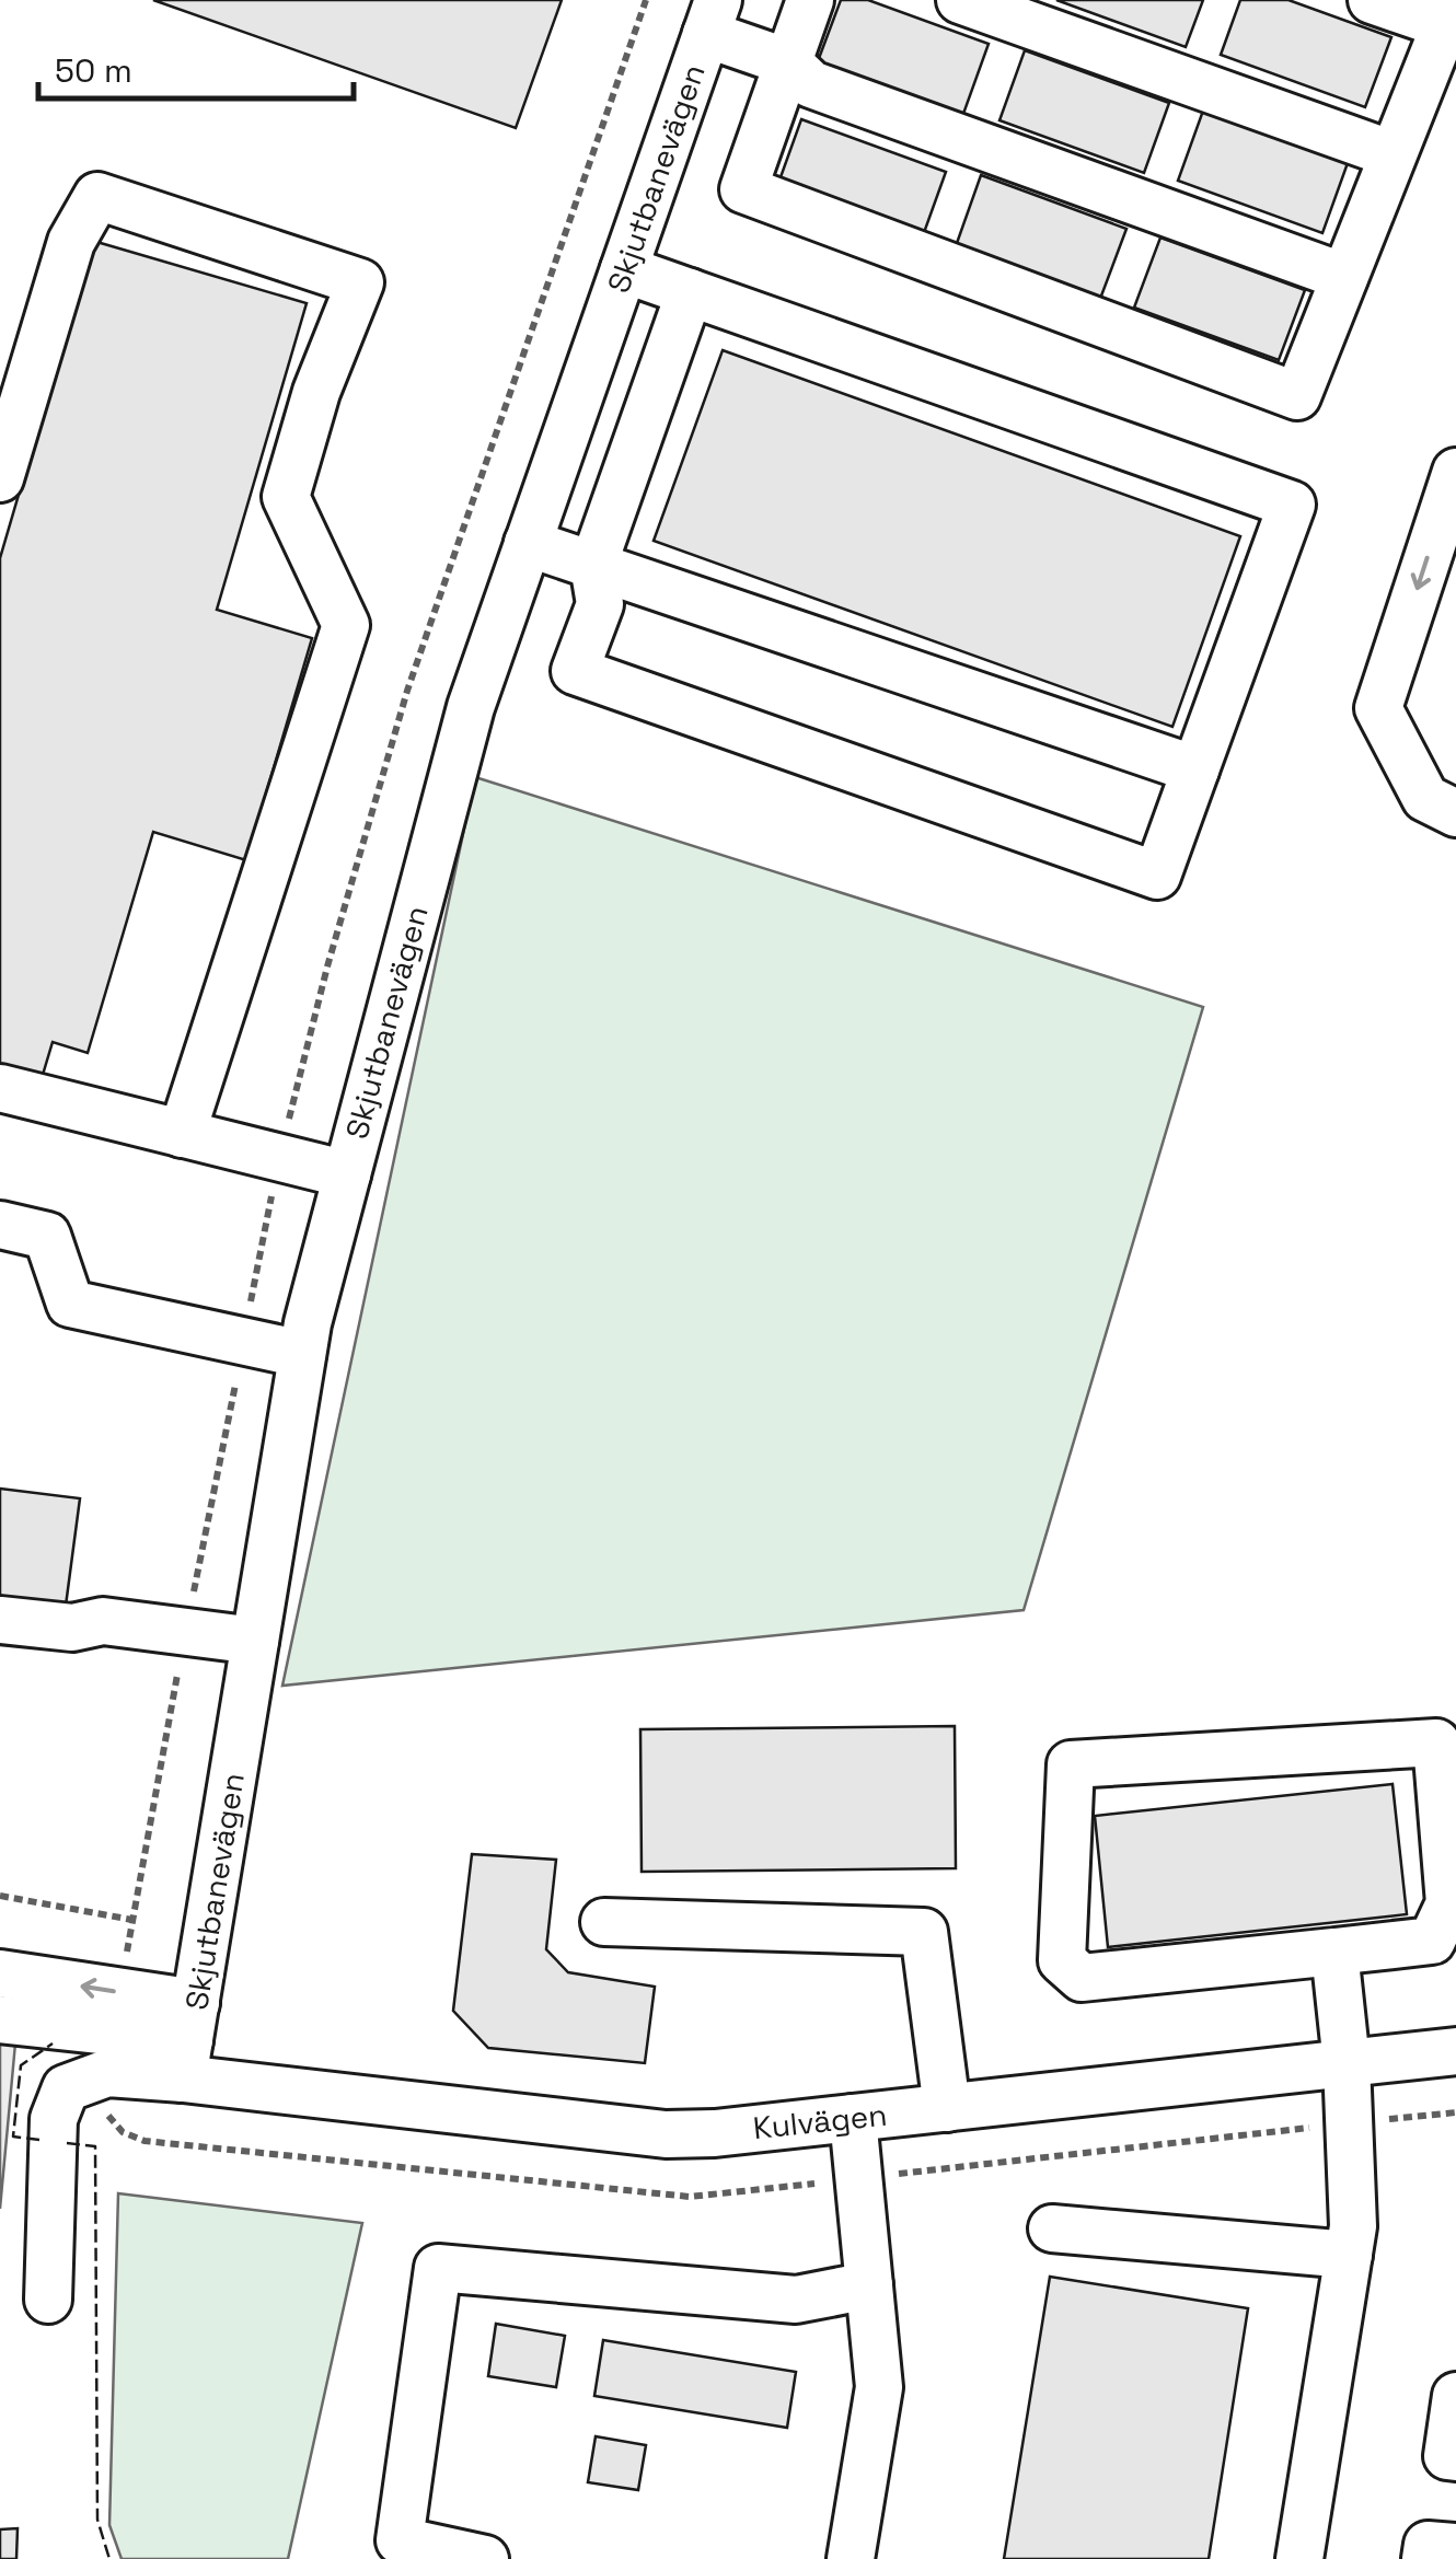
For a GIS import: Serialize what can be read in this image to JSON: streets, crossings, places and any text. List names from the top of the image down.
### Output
{
  "streets": {
    "street": ["Skjutbanevägen", "Kulvägen"]
  },
  "crossings": [
    ["Skjutbanevägen", "Kulvägen"]
  ],
  "scale_bar": "50 m"
}
